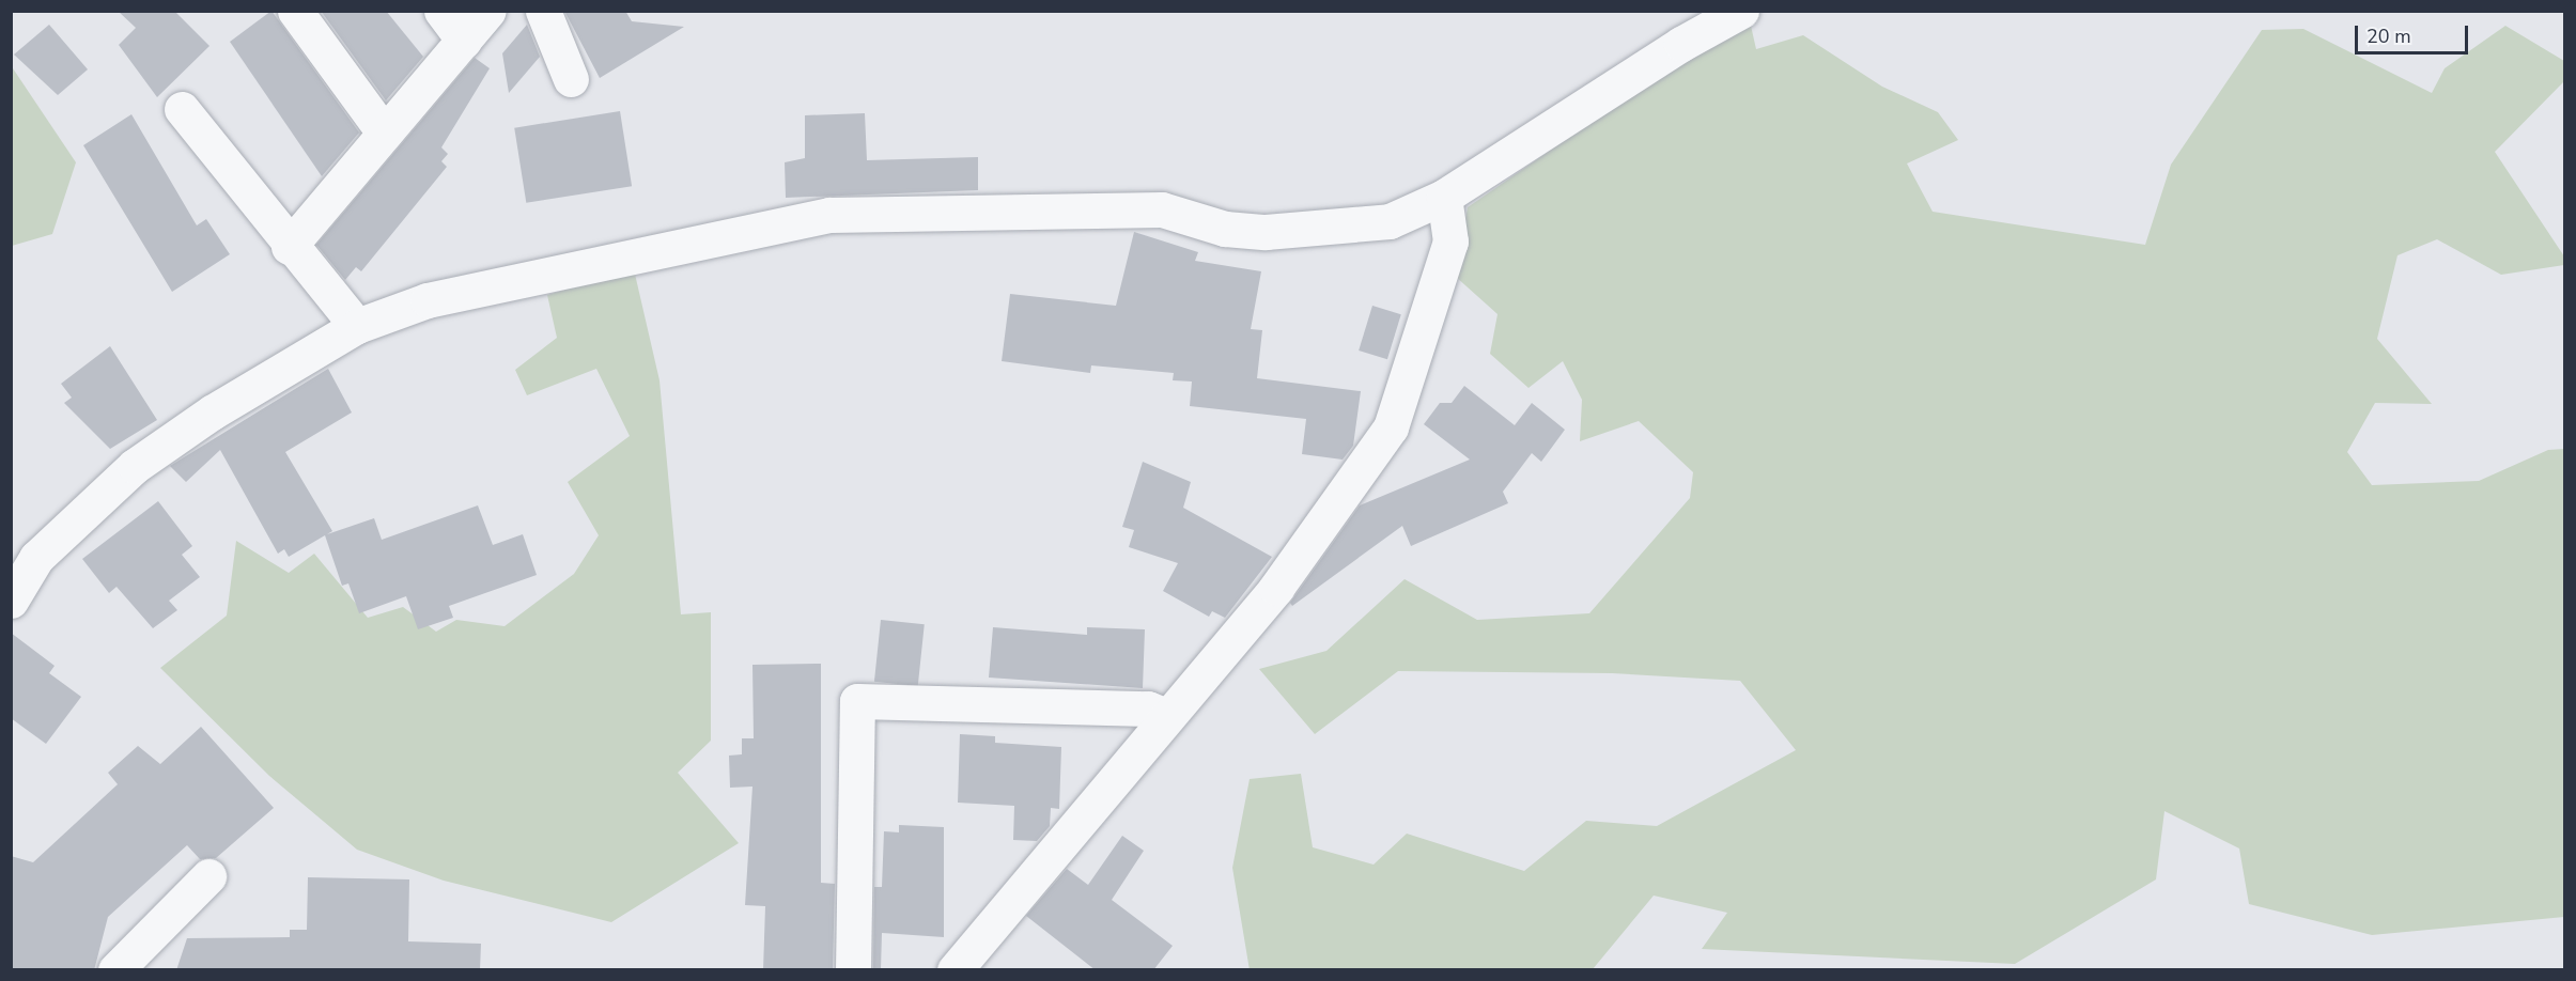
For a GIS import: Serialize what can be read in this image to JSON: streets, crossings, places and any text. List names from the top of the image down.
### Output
{
  "scale_bar": "20 m"
}
